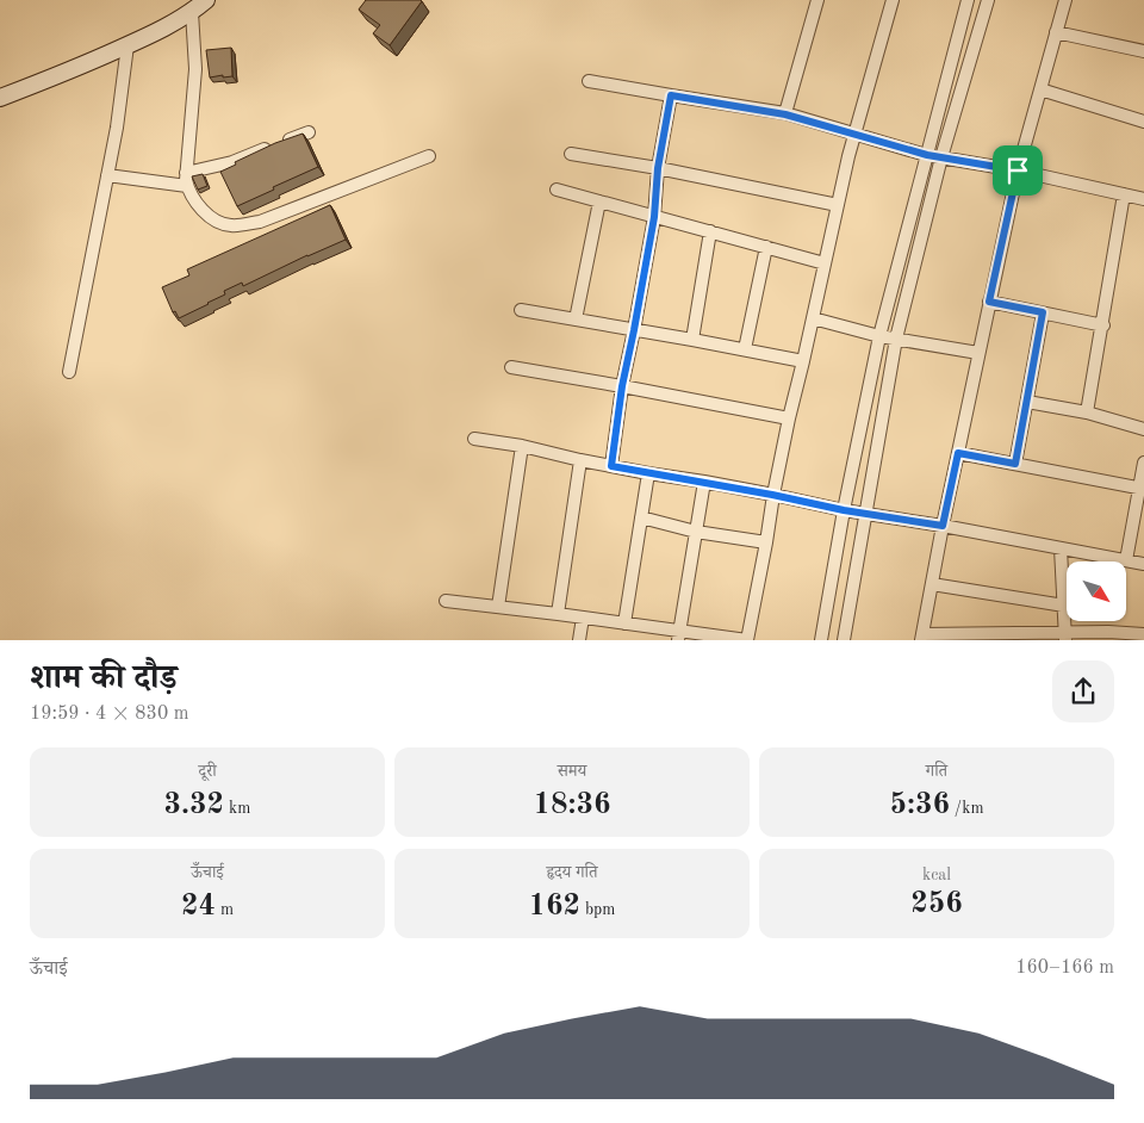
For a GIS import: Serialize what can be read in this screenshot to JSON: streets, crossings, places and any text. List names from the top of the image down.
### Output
{
  "north": "bottom right",
  "page": {
    "heading": ["शाम की दौड़", "19:59 · 4 × 830 m"],
    "stats": [
      ["दूरी", "3.32 km"],
      ["समय", "18:36"],
      ["गति", "5:36 /km"],
      ["ऊँचाई", "24 m"],
      ["हृदय गति", "162 bpm"],
      ["kcal", "256"]
    ],
    "chart": ["ऊँचाई", "160–166 m"]
  }
}
